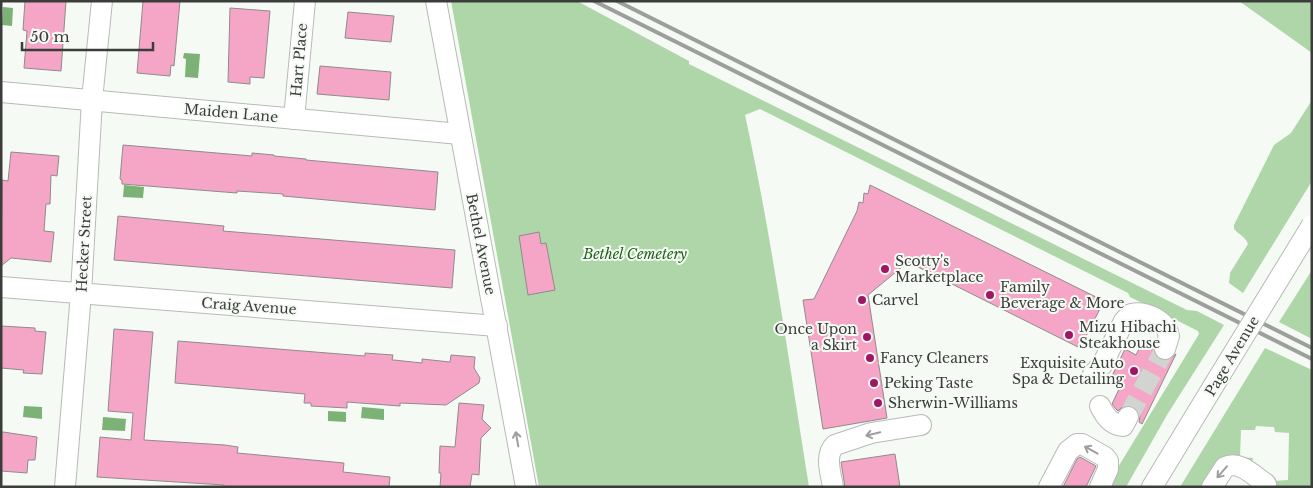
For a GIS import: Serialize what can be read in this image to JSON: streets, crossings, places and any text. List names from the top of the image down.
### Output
{
  "streets": {
    "street": [
      "Hart Place",
      "Maiden Lane",
      "Hecker Street",
      "Bethel Avenue",
      "Craig Avenue",
      "Page Avenue"
    ]
  },
  "crossings": [
    ["Hart Place", "Maiden Lane"],
    ["Maiden Lane", "Hecker Street"],
    ["Maiden Lane", "Bethel Avenue"],
    ["Hecker Street", "Craig Avenue"],
    ["Bethel Avenue", "Craig Avenue"]
  ],
  "parks": ["Bethel Cemetery"],
  "places": [
    "Scotty's Marketplace",
    "Family Beverage & More",
    "Carvel",
    "Mizu Hibachi Steakhouse",
    "Once Upon a Skirt",
    "Fancy Cleaners",
    "Exquisite Auto Spa & Detailing",
    "Peking Taste",
    "Sherwin-Williams"
  ],
  "scale_bar": "50 m"
}
